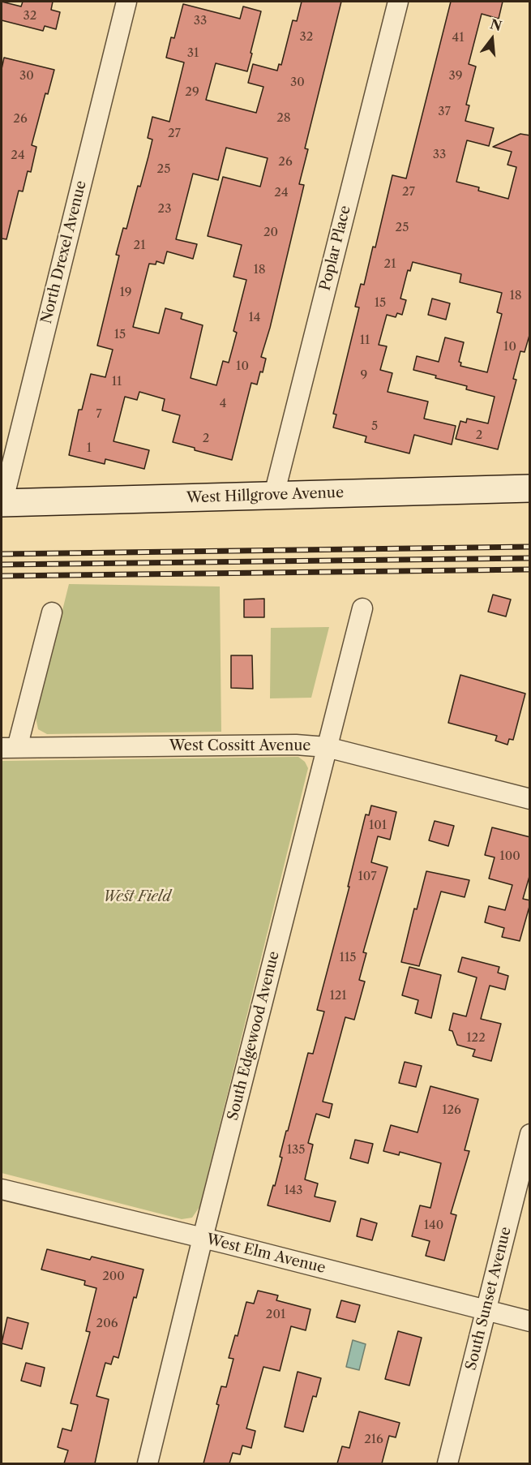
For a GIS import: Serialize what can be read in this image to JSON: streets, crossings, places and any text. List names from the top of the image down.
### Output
{
  "streets": {
    "street": [
      "Poplar Place",
      "North Drexel Avenue",
      "West Hillgrove Avenue",
      "West Cossitt Avenue",
      "South Edgewood Avenue",
      "West Elm Avenue",
      "South Sunset Avenue"
    ]
  },
  "crossings": [
    ["Poplar Place", "West Hillgrove Avenue"],
    ["North Drexel Avenue", "West Hillgrove Avenue"],
    ["West Cossitt Avenue", "South Edgewood Avenue"],
    ["South Edgewood Avenue", "West Elm Avenue"],
    ["West Elm Avenue", "South Sunset Avenue"]
  ],
  "parks": ["West Field"],
  "house_numbers": [
    "32",
    "33",
    "32",
    "41",
    "31",
    "30",
    "39",
    "30",
    "29",
    "37",
    "28",
    "26",
    "27",
    "33",
    "24",
    "26",
    "25",
    "27",
    "24",
    "23",
    "25",
    "20",
    "21",
    "21",
    "18",
    "19",
    "18",
    "15",
    "14",
    "15",
    "11",
    "10",
    "10",
    "9",
    "11",
    "4",
    "7",
    "5",
    "2",
    "2",
    "1",
    "101",
    "100",
    "107",
    "115",
    "121",
    "122",
    "126",
    "135",
    "143",
    "140",
    "200",
    "201",
    "206",
    "216"
  ],
  "north": "top"
}
